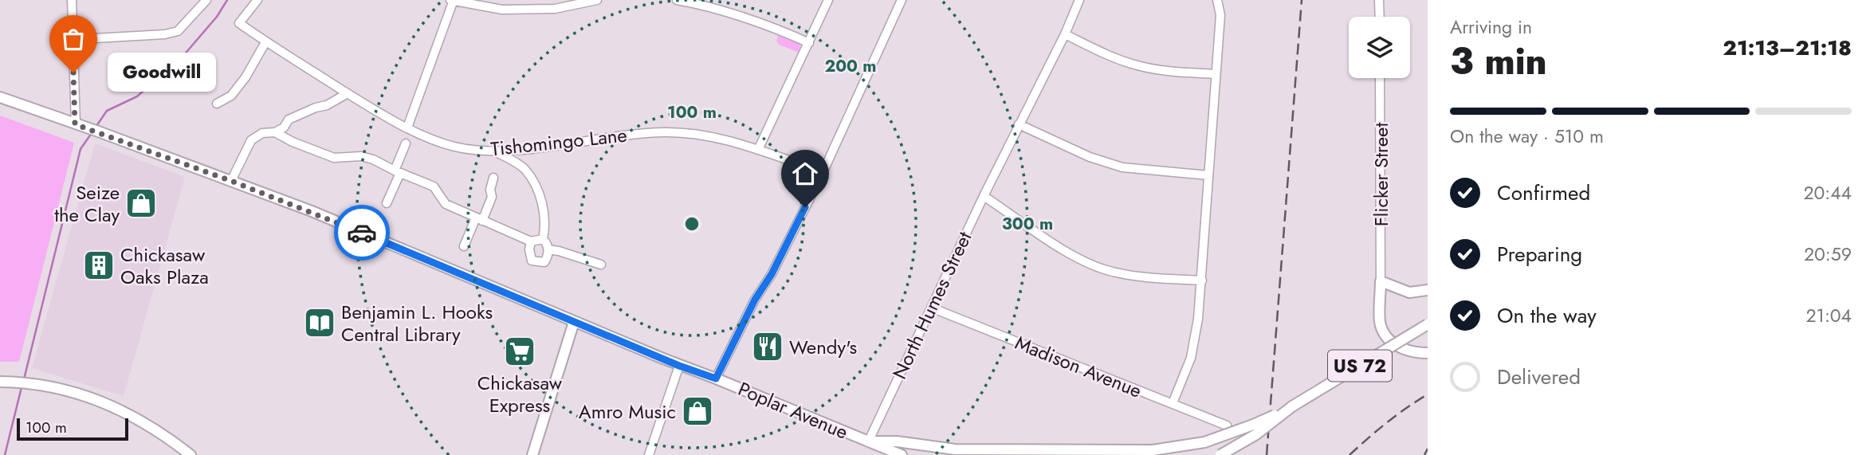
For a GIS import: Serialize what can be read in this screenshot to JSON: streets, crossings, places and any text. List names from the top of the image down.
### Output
{
  "streets": {
    "main road": ["US 72", "Poplar Avenue"],
    "street": [
      "Tishomingo Lane",
      "Flicker Street",
      "North Humes Street",
      "Madison Avenue"
    ]
  },
  "crossings": [
    ["North Humes Street", "US 72"],
    ["North Humes Street", "Madison Avenue"],
    ["North Humes Street", "Poplar Avenue"],
    ["US 72", "Poplar Avenue"]
  ],
  "places": {
    "other": ["Goodwill"],
    "shop": ["Seize the Clay", "Amro Music"],
    "building": ["Chickasaw Oaks Plaza"],
    "library": ["Benjamin L. Hooks Central Library"],
    "restaurant": ["Wendy's"],
    "supermarket": ["Chickasaw Express"]
  },
  "scale_bar": "100 m",
  "page": {
    "heading": ["3 min", "Arriving in", "21:13–21:18"],
    "bubble": "Goodwill",
    "bar": "On the way · 510 m",
    "list": [
      ["Confirmed", "20:44"],
      ["Preparing", "20:59"],
      ["On the way", "21:04"],
      "Delivered"
    ],
    "scale": "100 m"
  },
  "rings": ["200 m", "100 m", "300 m"]
}
